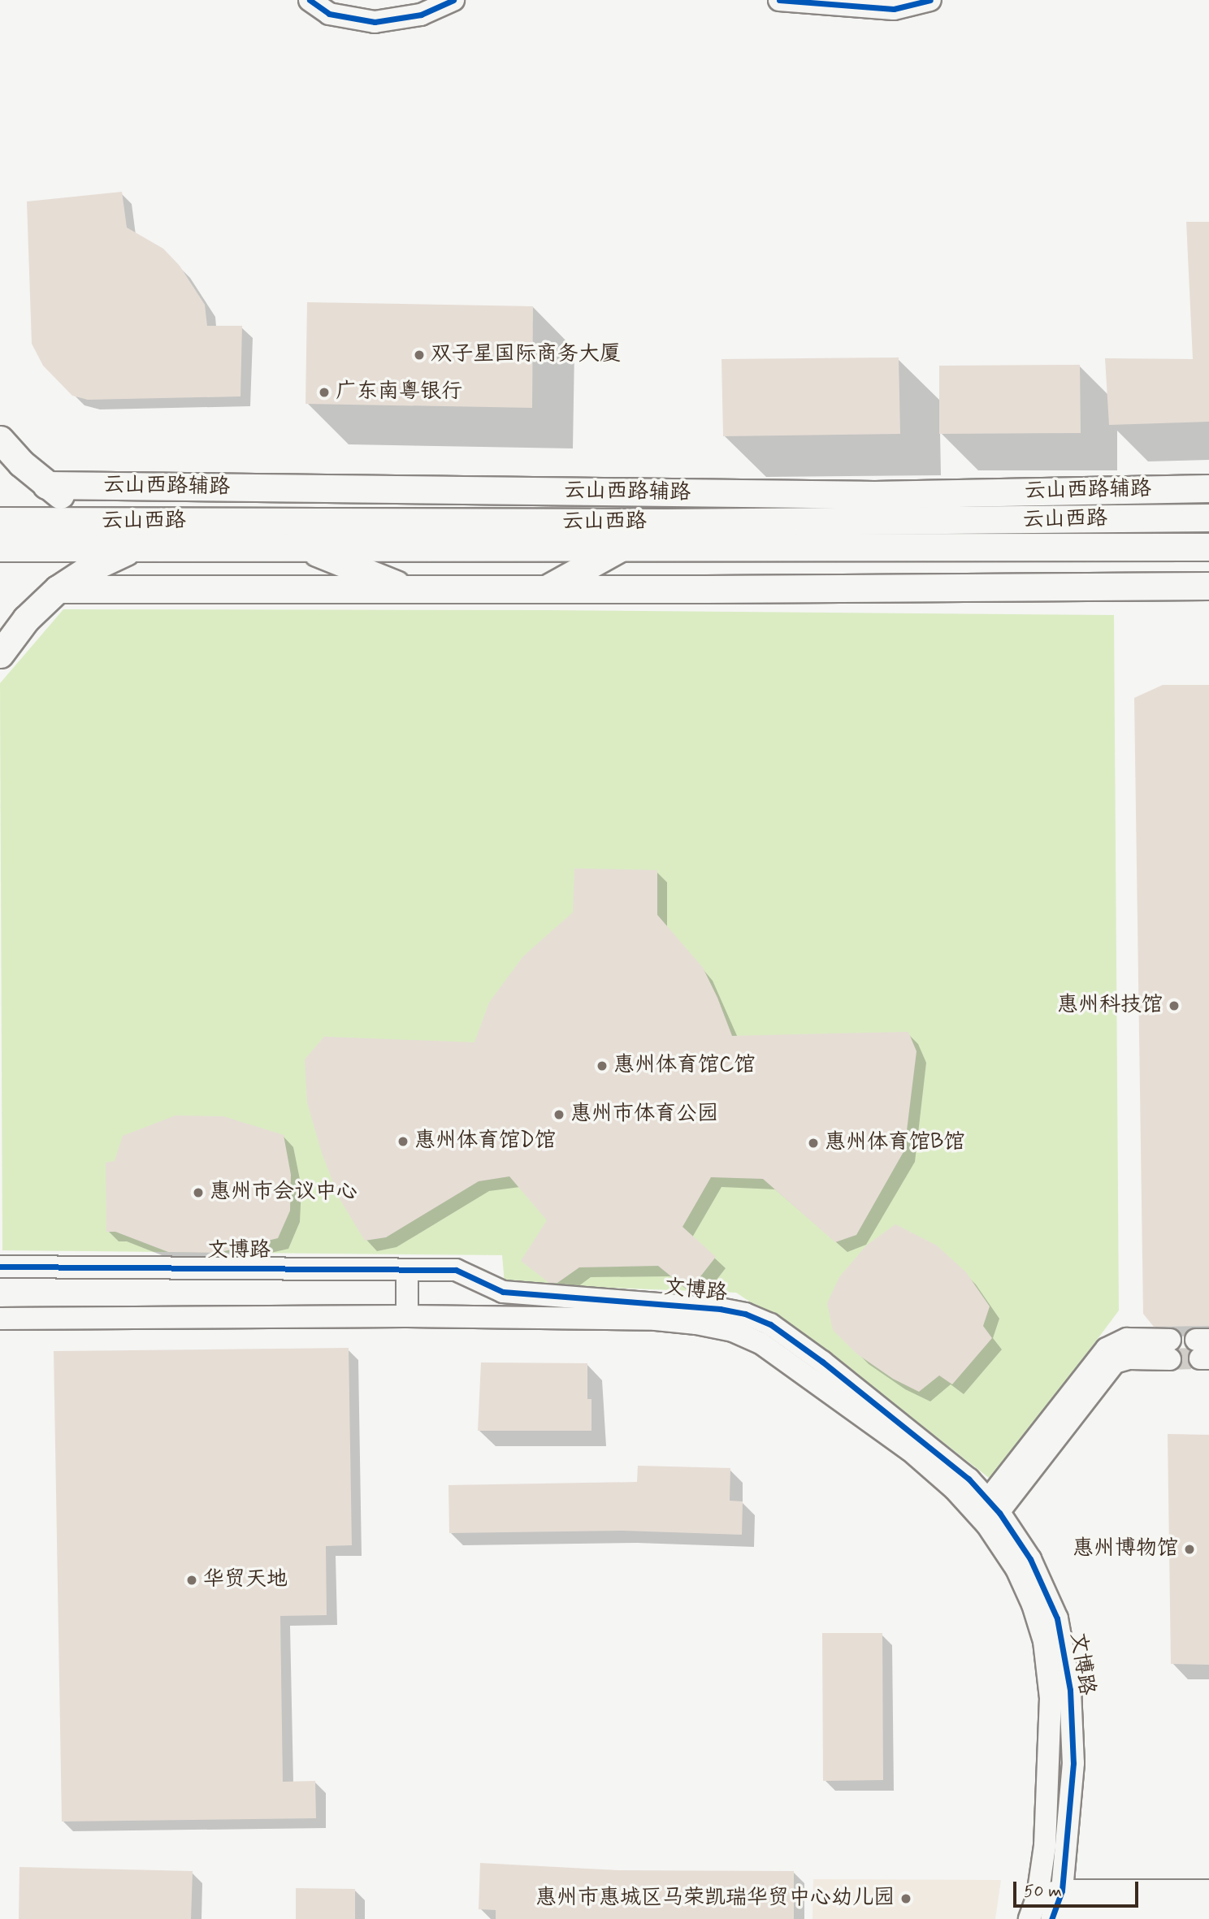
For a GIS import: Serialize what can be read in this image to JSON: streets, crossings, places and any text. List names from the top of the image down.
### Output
{
  "streets": {
    "main road": ["云山西路辅路", "云山西路"],
    "street": ["文博路"]
  },
  "places": [
    "双子星国际商务大厦",
    "广东南粤银行",
    "惠州科技馆",
    "惠州体育馆C馆",
    "惠州市体育公园",
    "惠州体育馆D馆",
    "惠州体育馆B馆",
    "惠州市会议中心",
    "惠州博物馆",
    "华贸天地",
    "惠州市惠城区马荣凯瑞华贸中心幼儿园"
  ],
  "scale_bar": "50 m"
}
